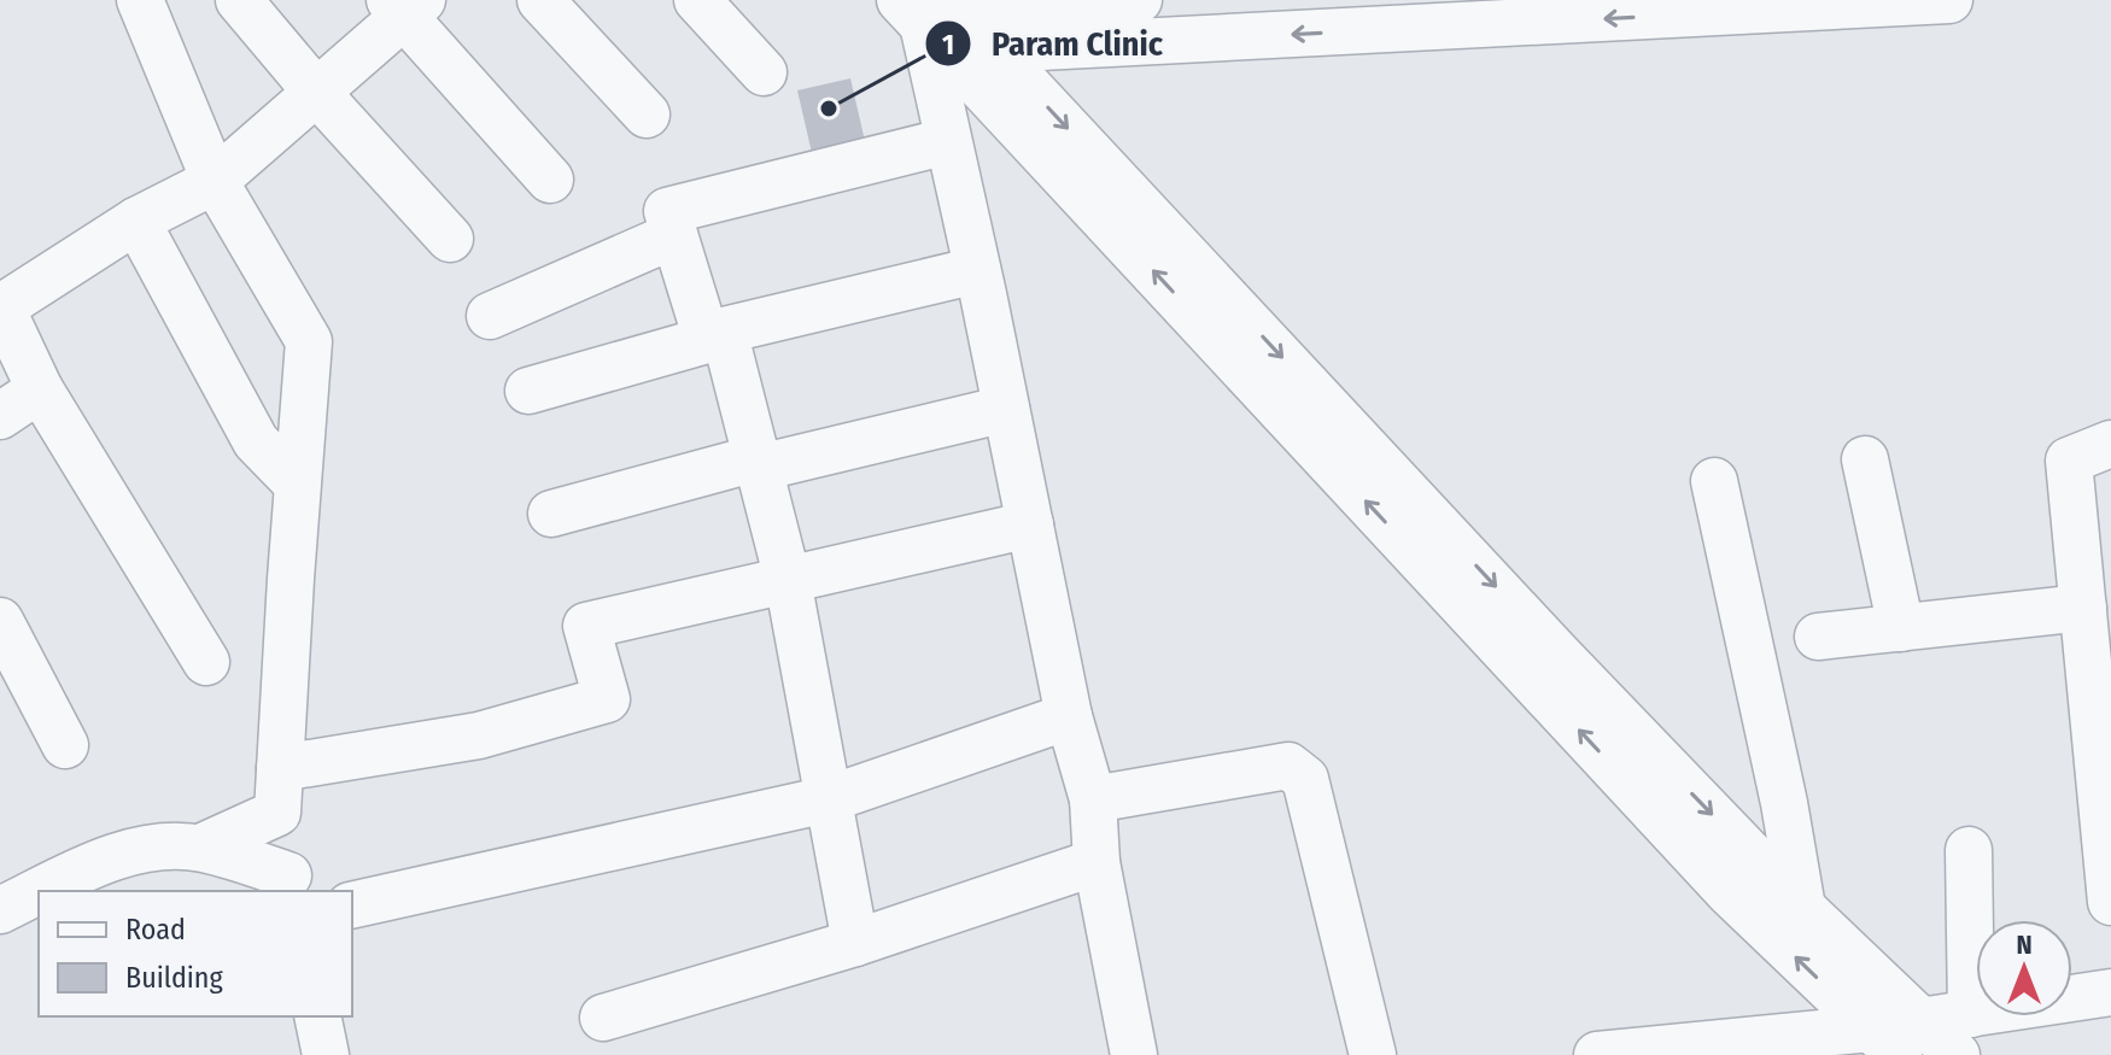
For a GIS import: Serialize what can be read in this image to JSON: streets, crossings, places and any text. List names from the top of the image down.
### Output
{
  "places": ["Param Clinic"],
  "legend": ["Road", "Building"],
  "north": "top"
}
